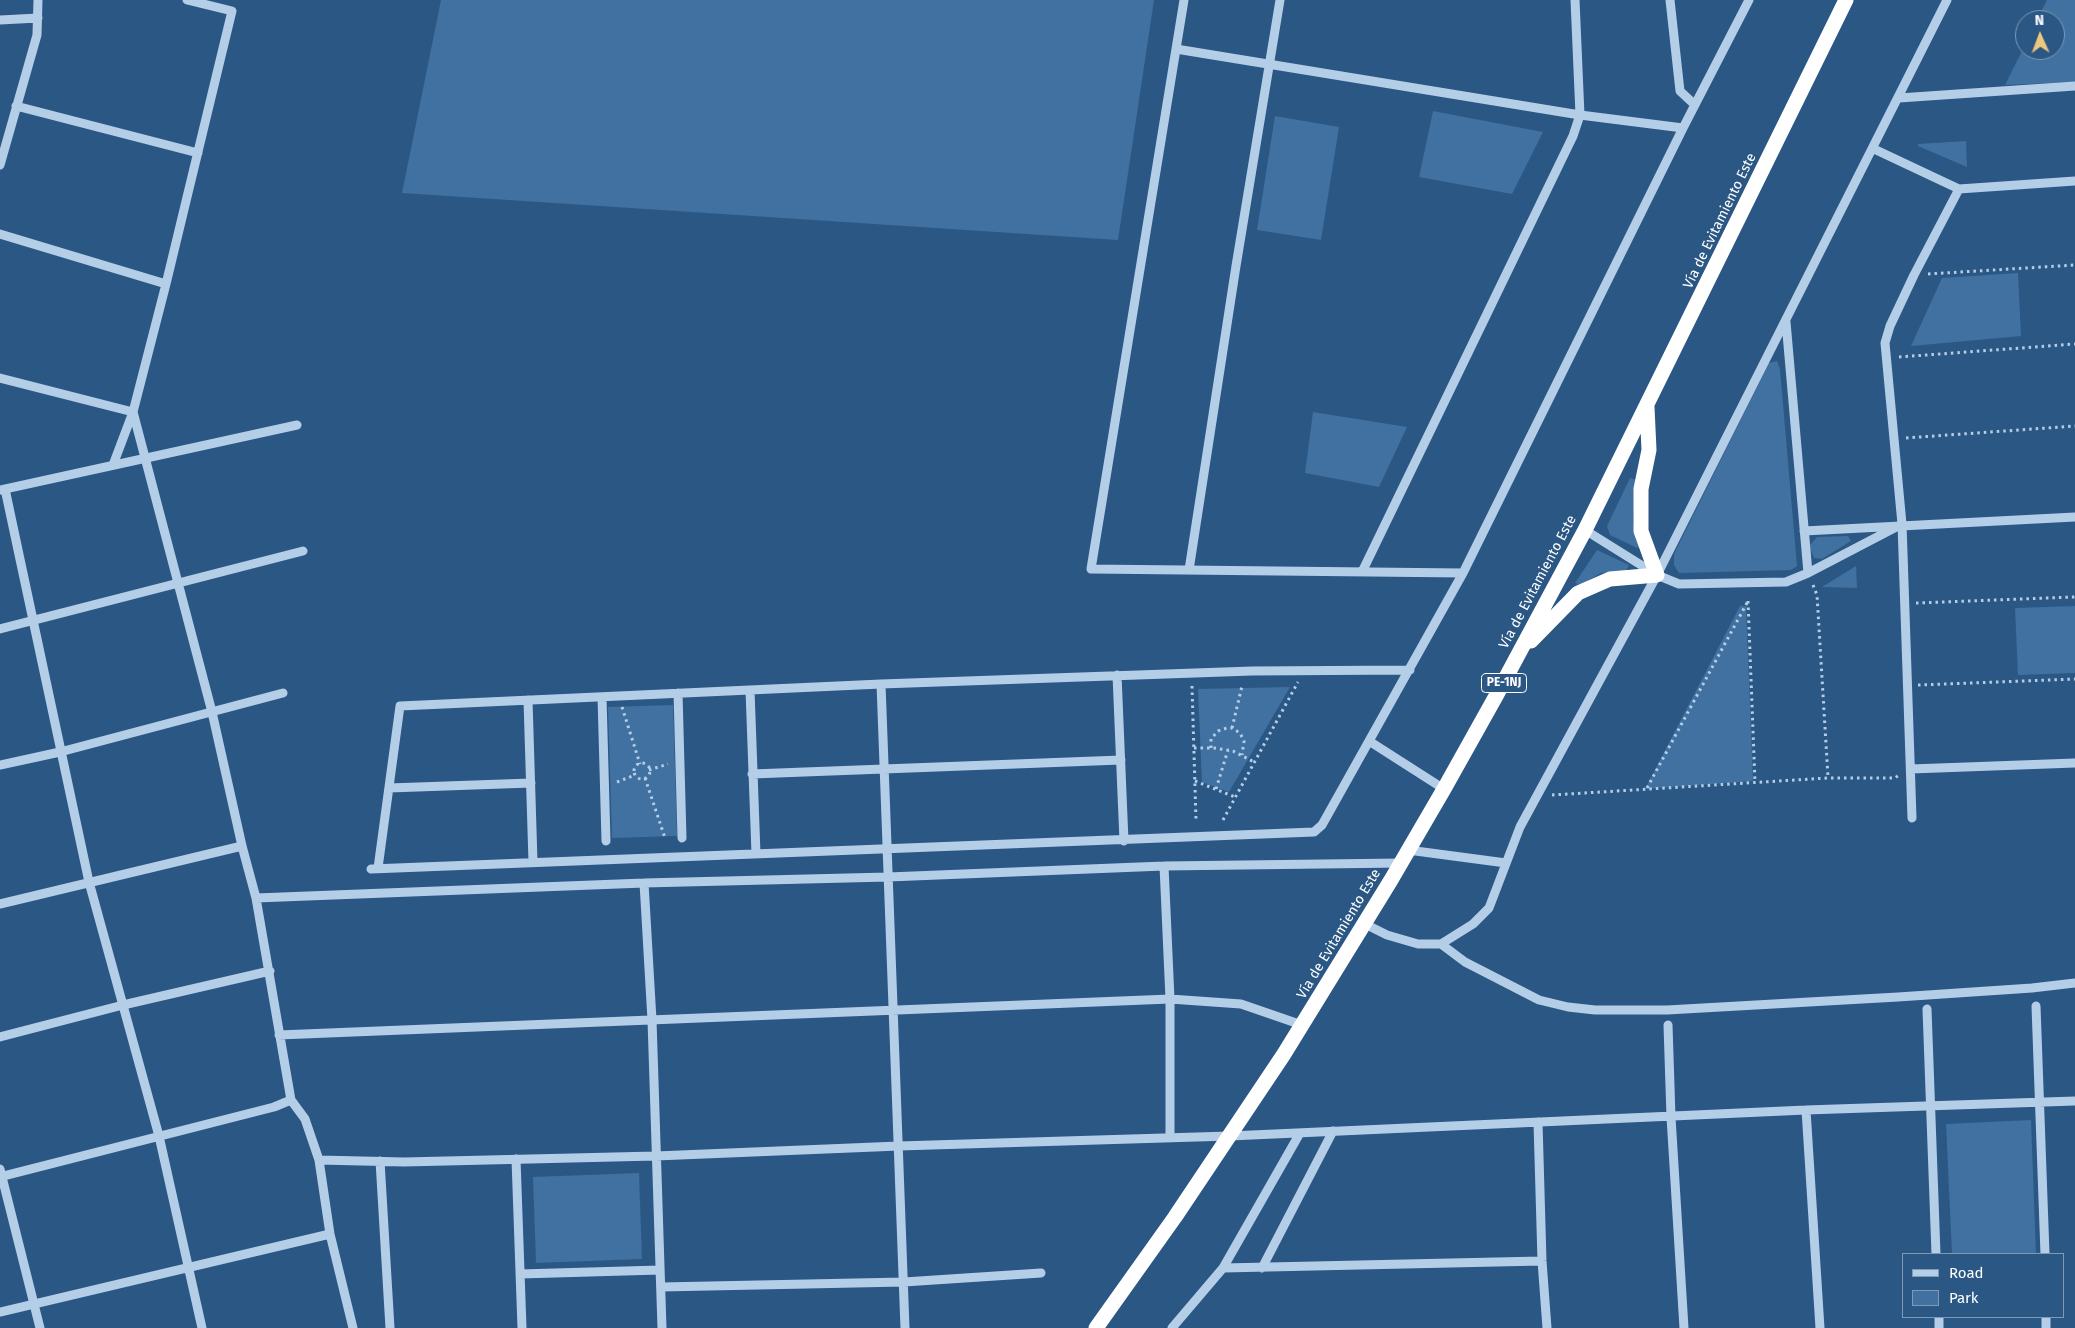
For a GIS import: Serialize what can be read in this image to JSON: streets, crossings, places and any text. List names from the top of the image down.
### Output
{
  "streets": {
    "highway": ["Vía de Evitamiento Este", "PE-1NJ"]
  },
  "legend": ["Road", "Park"],
  "north": "top"
}
